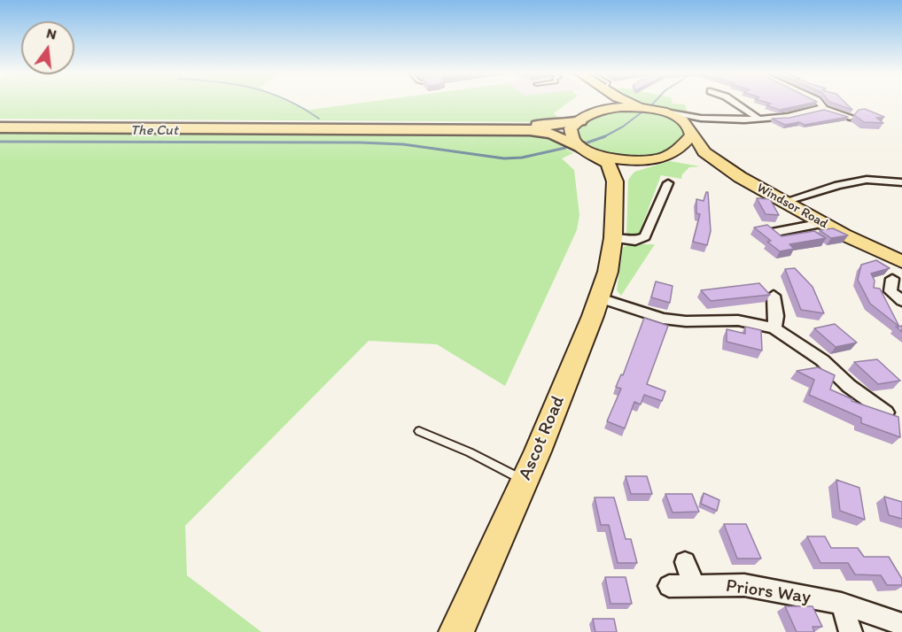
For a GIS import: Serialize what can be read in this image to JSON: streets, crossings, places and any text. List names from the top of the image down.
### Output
{
  "streets": {
    "main road": ["Windsor Road", "Ascot Road"],
    "street": ["Priors Way"]
  },
  "water": ["The Cut"],
  "north": "top"
}
